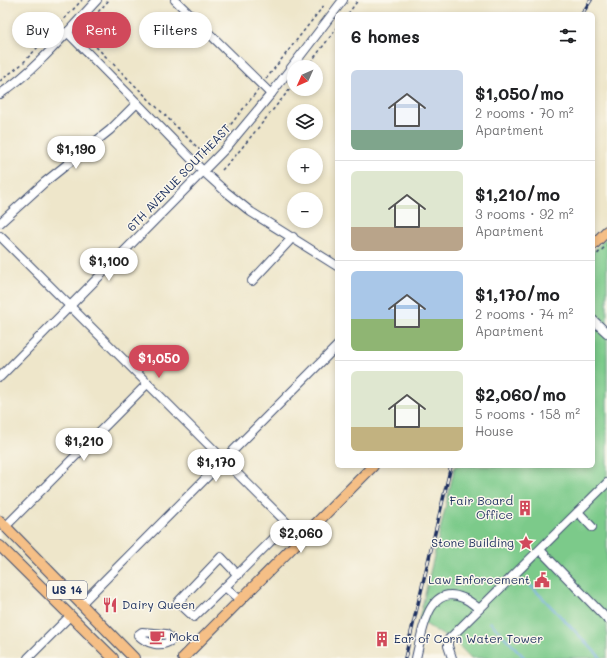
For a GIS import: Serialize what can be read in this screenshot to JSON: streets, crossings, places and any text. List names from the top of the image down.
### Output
{
  "streets": {
    "main road": ["US 14"],
    "street": ["6TH AVENUE SOUTHEAST"]
  },
  "places": {
    "building": ["Fair Board Office", "Ear of Corn Water Tower"],
    "place": ["Stone Building"],
    "public building": ["Law Enforcement"],
    "restaurant": ["Dairy Queen"],
    "cafe": ["Moka"]
  },
  "north": "bottom left",
  "page": {
    "chip": ["Buy", "Rent", "Filters"],
    "heading": "6 homes",
    "map_buttons": ["+", "−"],
    "list": [
      {
        "name": "$1,050/mo",
        "note": "2 rooms · 70 m² · Apartment"
      },
      {
        "name": "$1,210/mo",
        "note": "3 rooms · 92 m² · Apartment"
      },
      {
        "name": "$1,170/mo",
        "note": "2 rooms · 74 m² · Apartment"
      },
      {
        "name": "$2,060/mo",
        "note": "5 rooms · 158 m² · House"
      }
    ],
    "price": [
      "$1,190",
      "$1,100",
      "$1,050",
      "$1,210",
      "$1,170",
      "$2,060"
    ]
  }
}
